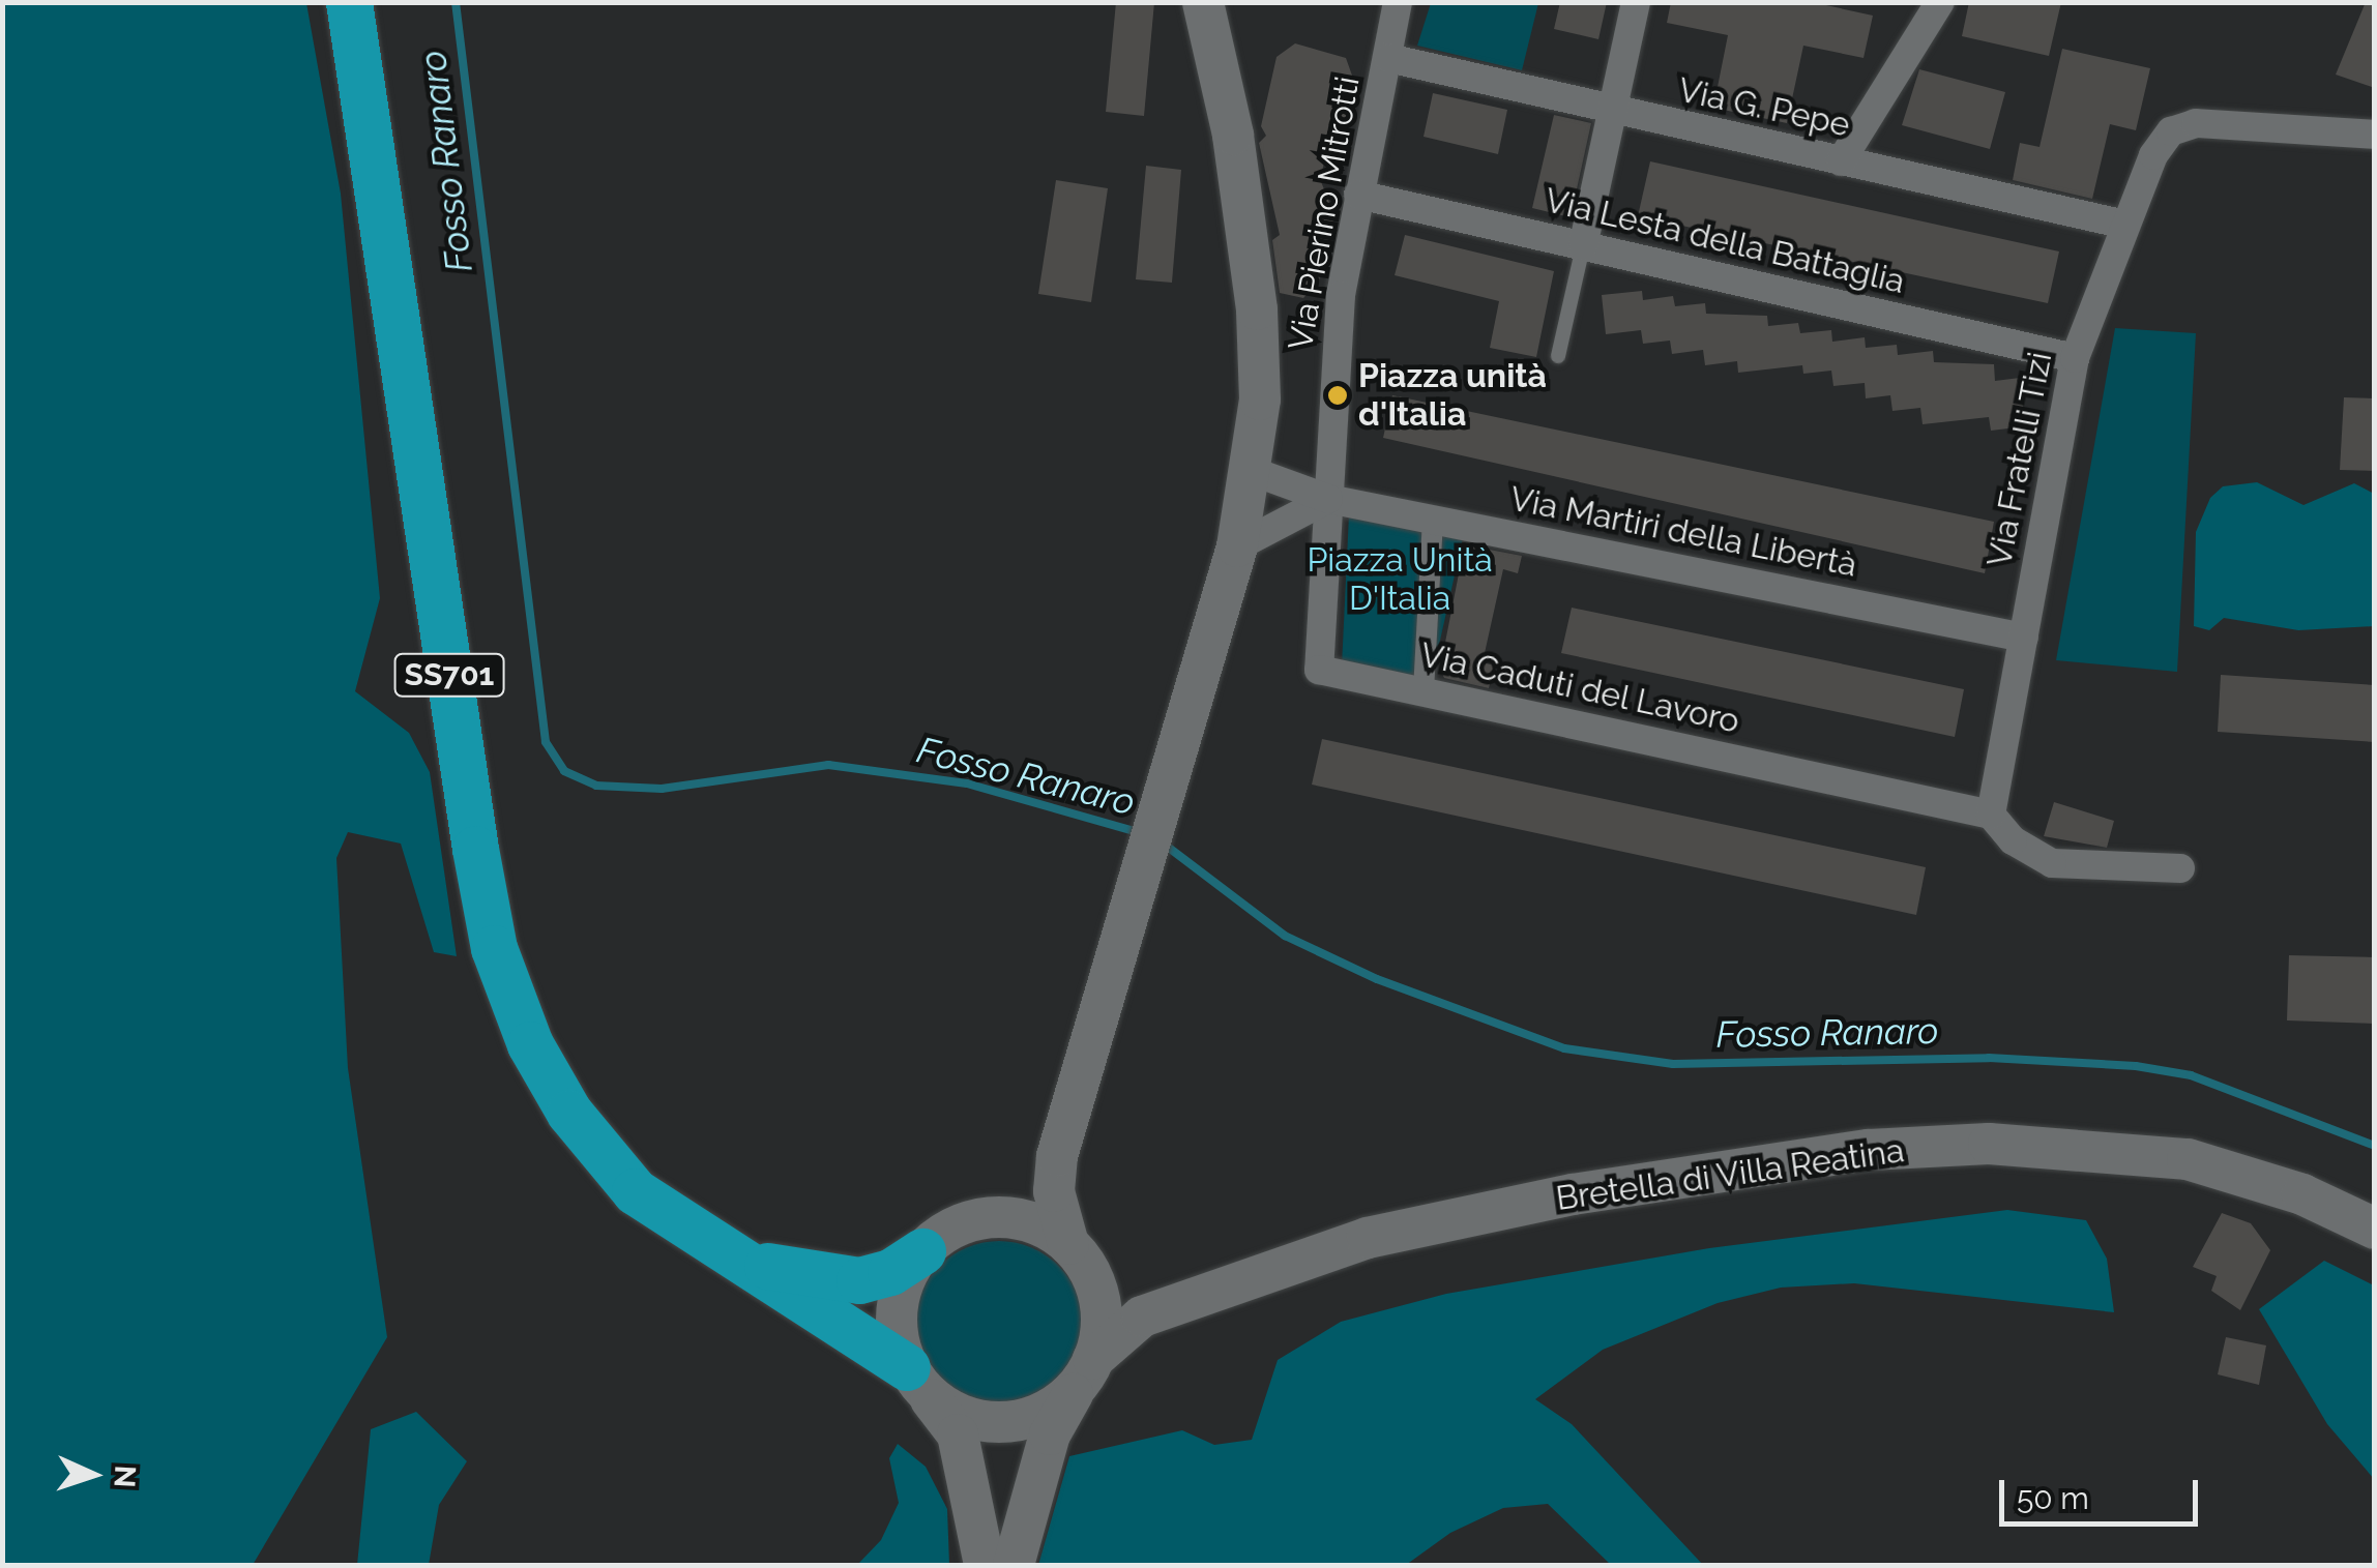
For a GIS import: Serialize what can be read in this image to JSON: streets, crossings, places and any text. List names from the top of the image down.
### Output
{
  "streets": {
    "highway": ["SS701"],
    "main road": ["Bretella di Villa Reatina"],
    "street": [
      "Via G. Pepe",
      "Via Pierino Mitrotti",
      "Via Lesta della Battaglia",
      "Via Fratelli Tizi",
      "Via Martiri della Libertà",
      "Via Caduti del Lavoro"
    ]
  },
  "crossings": [
    ["Via G. Pepe", "Via Pierino Mitrotti"],
    ["Via G. Pepe", "Via Fratelli Tizi"],
    ["Via Pierino Mitrotti", "Via Lesta della Battaglia"],
    ["Via Pierino Mitrotti", "Via Martiri della Libertà"],
    ["Via Pierino Mitrotti", "Via Caduti del Lavoro"],
    ["Via Lesta della Battaglia", "Via Fratelli Tizi"],
    ["Via Fratelli Tizi", "Via Martiri della Libertà"],
    ["Via Fratelli Tizi", "Via Caduti del Lavoro"],
    ["Via Martiri della Libertà", "Via Caduti del Lavoro"],
    ["SS701", "Bretella di Villa Reatina"]
  ],
  "water": ["Fosso Ranaro"],
  "parks": ["Piazza Unità D'Italia"],
  "places": ["Piazza unità d'Italia"],
  "scale_bar": "50 m",
  "north": "right"
}
